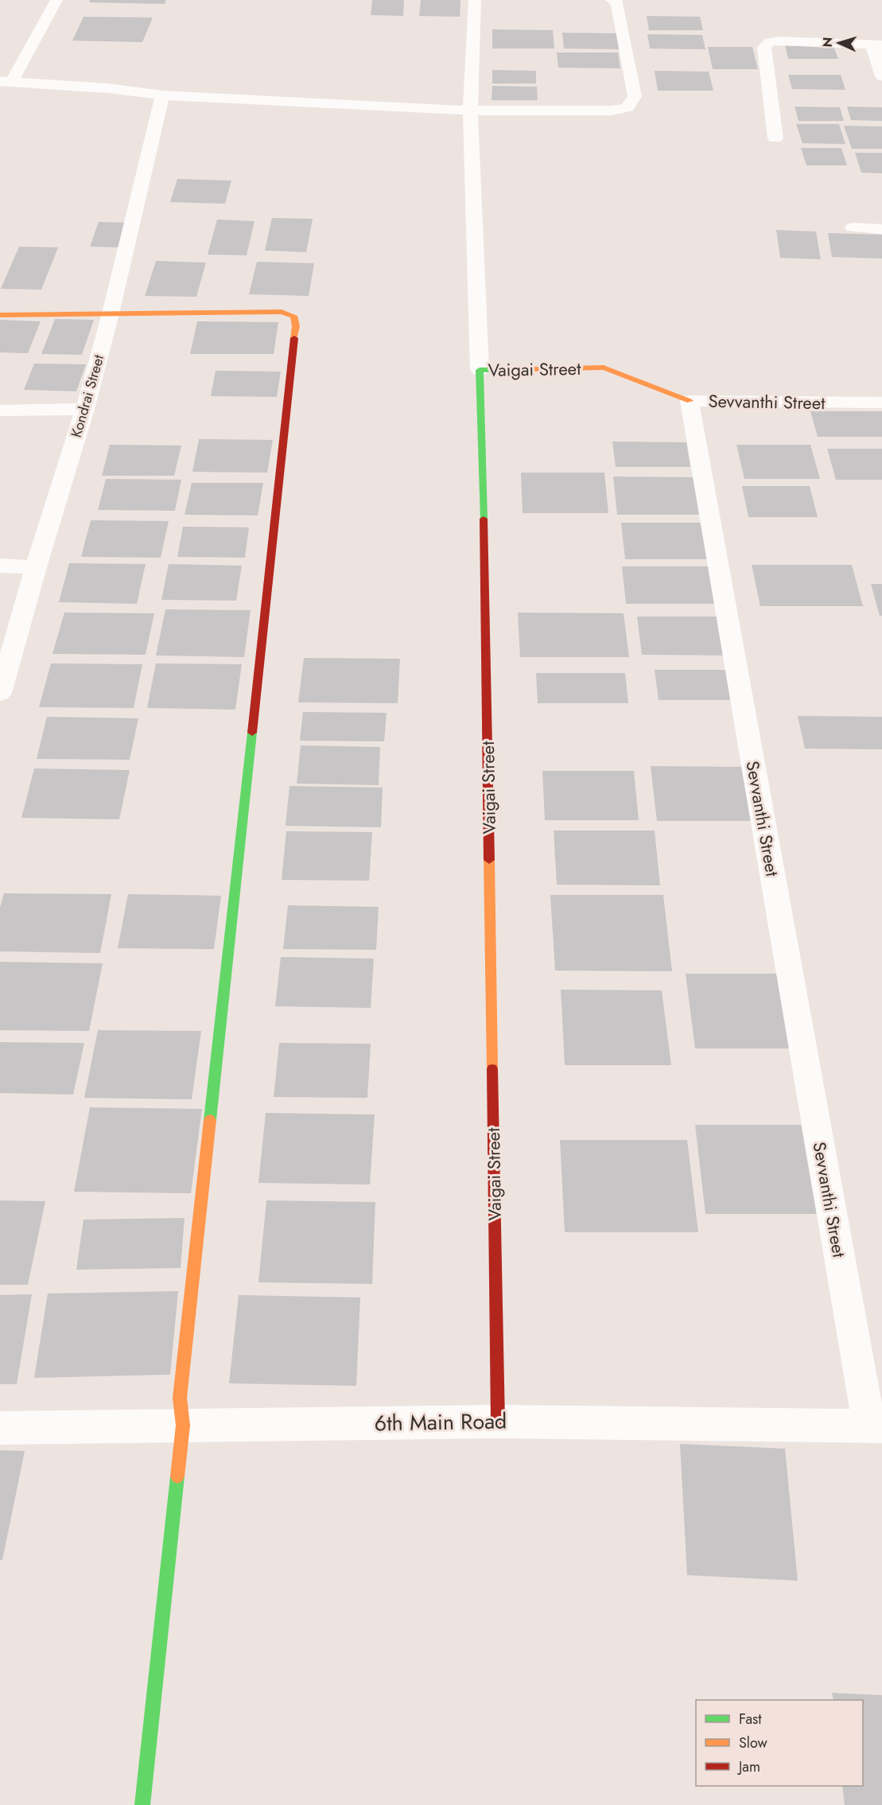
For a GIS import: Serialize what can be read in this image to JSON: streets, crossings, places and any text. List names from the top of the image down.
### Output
{
  "streets": {
    "street": [
      "Vaigai Street",
      "Kondrai Street",
      "Sevvanthi Street",
      "6th Main Road"
    ]
  },
  "crossings": [
    ["Vaigai Street", "Sevvanthi Street"],
    ["Vaigai Street", "6th Main Road"],
    ["Sevvanthi Street", "6th Main Road"]
  ],
  "legend": ["Fast", "Slow", "Jam"],
  "north": "left"
}
